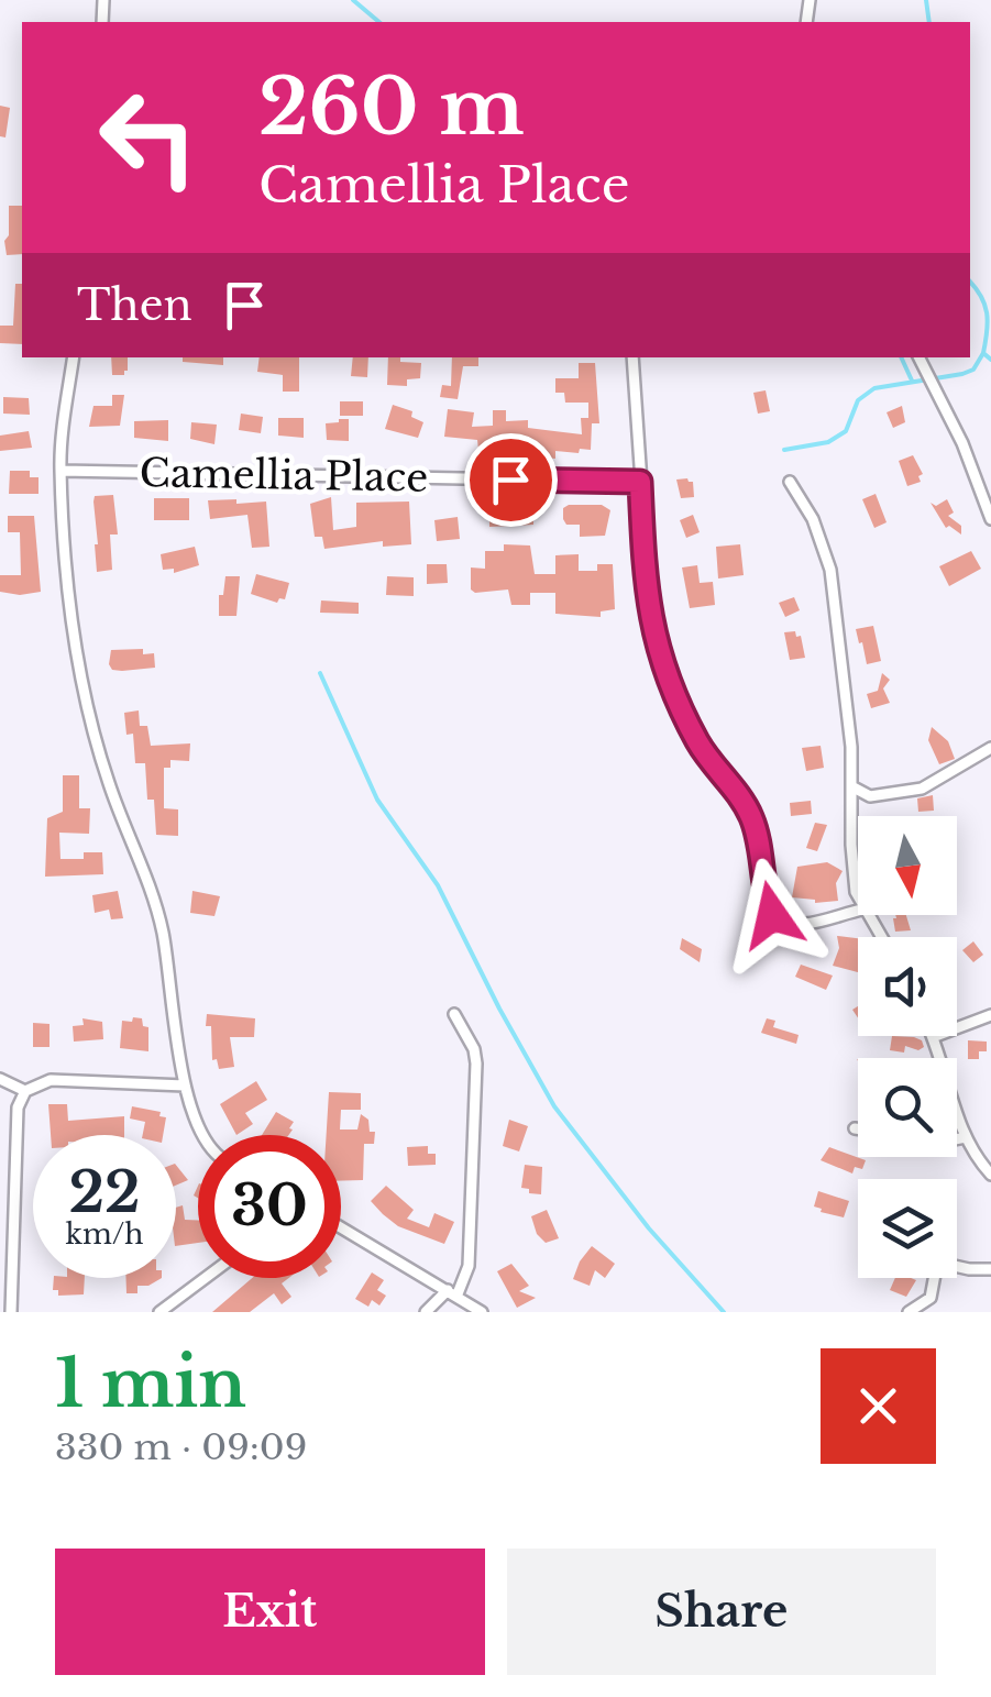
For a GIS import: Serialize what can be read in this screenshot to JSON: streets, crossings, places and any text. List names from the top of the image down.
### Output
{
  "streets": {
    "street": ["Camellia Place"]
  },
  "north": "bottom",
  "page": {
    "turn": ["260 m", "Camellia Place"],
    "then": "Then",
    "speed": "22 km/h",
    "limit": "30",
    "heading": ["1 min", "330 m · 09:09"],
    "buttons": ["Exit", "Share"]
  }
}
